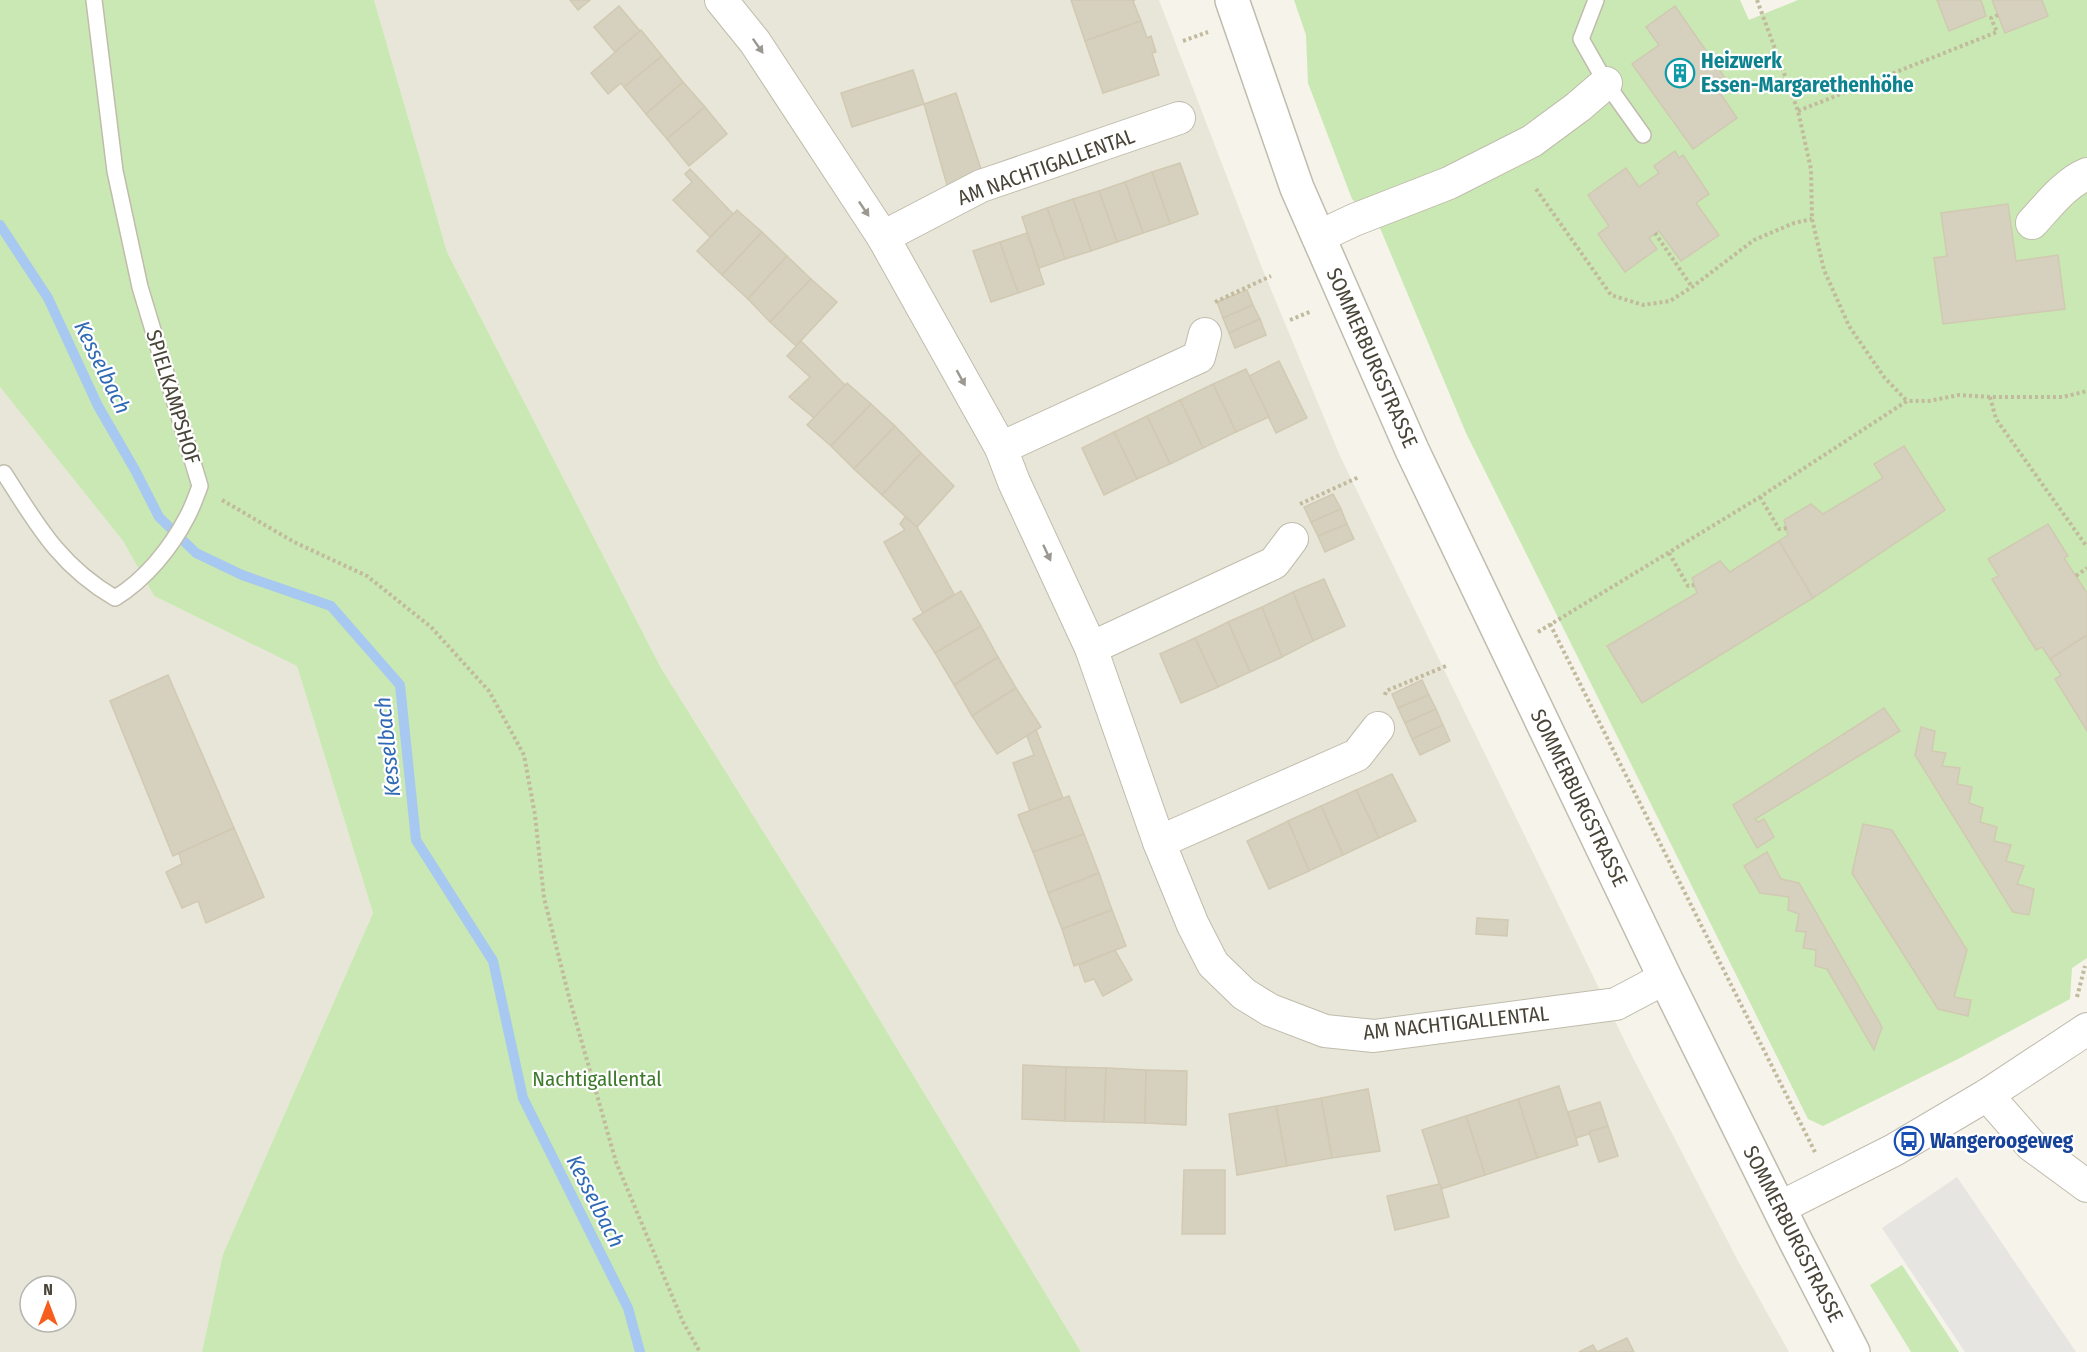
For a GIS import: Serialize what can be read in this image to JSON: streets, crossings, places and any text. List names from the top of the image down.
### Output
{
  "streets": {
    "street": ["AM NACHTIGALLENTAL", "SOMMERBURGSTRASSE"],
    "lane": ["SPIELKAMPSHOF"]
  },
  "crossings": [
    ["AM NACHTIGALLENTAL", "SOMMERBURGSTRASSE"]
  ],
  "one_way": ["AM NACHTIGALLENTAL"],
  "water": ["Kesselbach"],
  "parks": ["Nachtigallental"],
  "places": {
    "building": ["Heizwerk Essen-Margarethenhöhe"],
    "bus stop": ["Wangeroogeweg"]
  },
  "north": "top"
}
